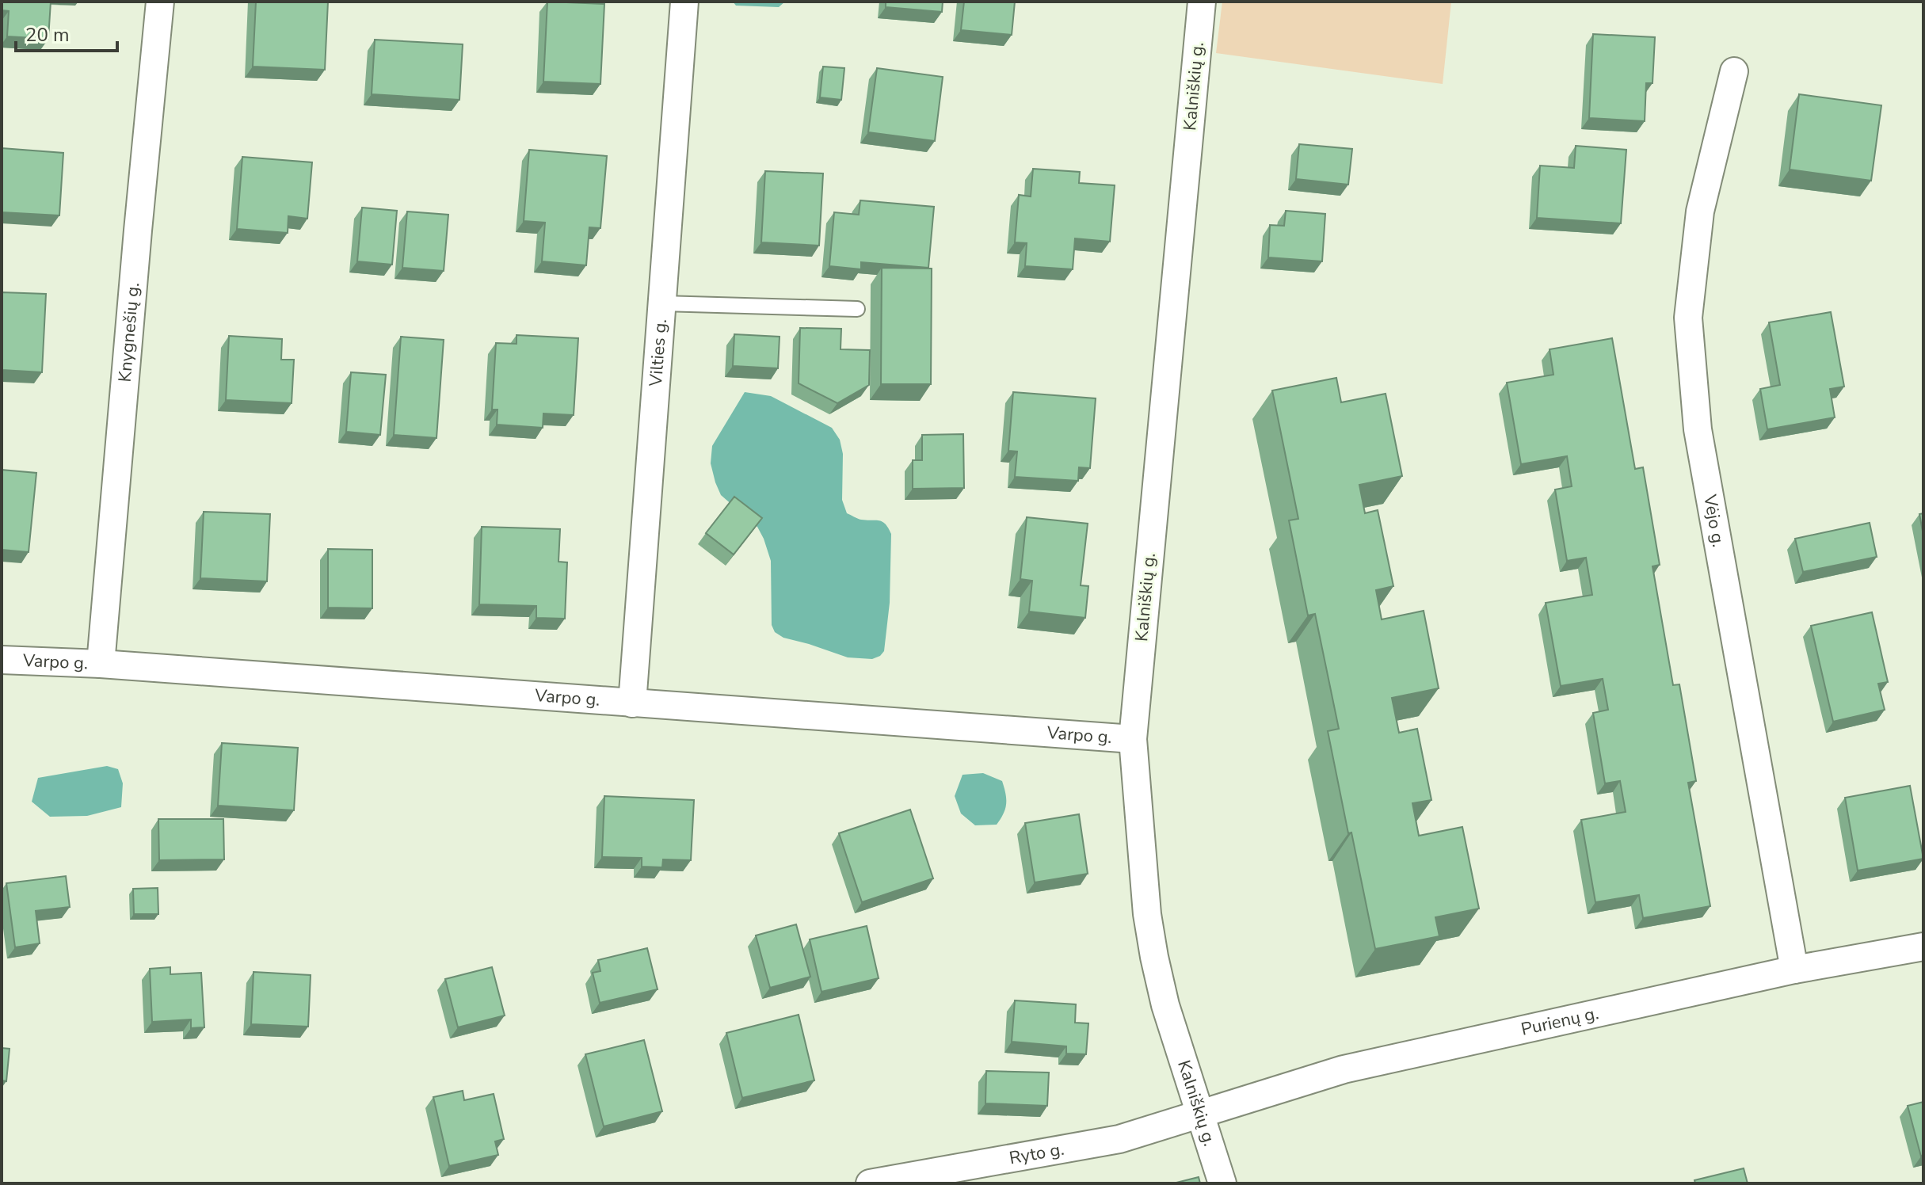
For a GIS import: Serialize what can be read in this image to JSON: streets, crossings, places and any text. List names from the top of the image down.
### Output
{
  "streets": {
    "street": [
      "Kalniškių g.",
      "Knygnešių g.",
      "Vilties g.",
      "Vėjo g.",
      "Varpo g.",
      "Purienų g.",
      "Ryto g."
    ]
  },
  "crossings": [
    ["Kalniškių g.", "Varpo g."],
    ["Kalniškių g.", "Purienų g."],
    ["Kalniškių g.", "Ryto g."],
    ["Knygnešių g.", "Varpo g."],
    ["Vilties g.", "Varpo g."],
    ["Vėjo g.", "Purienų g."],
    ["Purienų g.", "Ryto g."]
  ],
  "scale_bar": "20 m"
}
